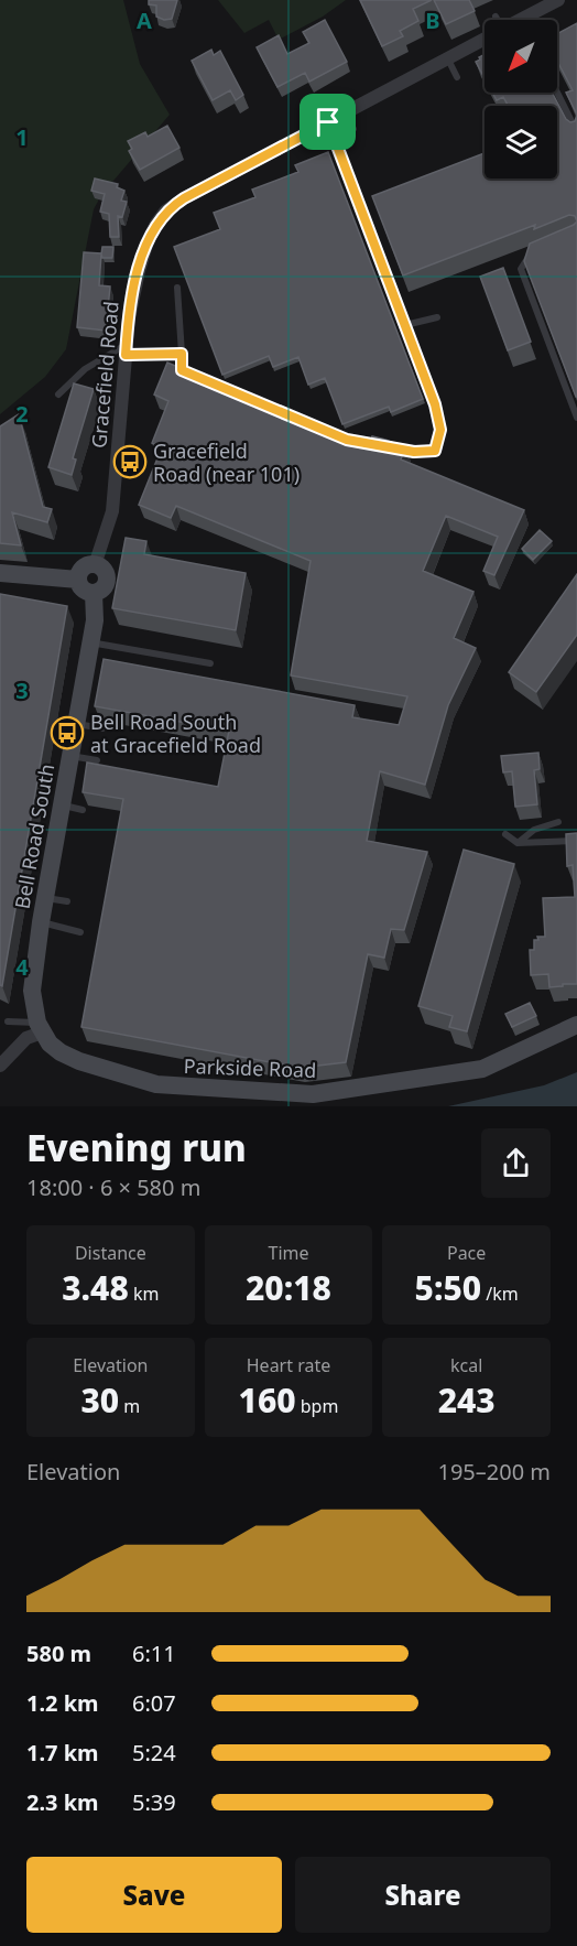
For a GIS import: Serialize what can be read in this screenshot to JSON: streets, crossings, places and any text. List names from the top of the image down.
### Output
{
  "streets": {
    "main road": ["Bell Road South", "Parkside Road"],
    "street": ["Gracefield Road"]
  },
  "crossings": [
    ["Gracefield Road", "Bell Road South"],
    ["Bell Road South", "Parkside Road"]
  ],
  "places": {
    "bus stop": ["Gracefield Road (near 101)", "Bell Road South at Gracefield Road"]
  },
  "north": "bottom left",
  "page": {
    "heading": ["Evening run", "18:00 · 6 × 580 m"],
    "stats": [
      ["Distance", "3.48 km"],
      ["Time", "20:18"],
      ["Pace", "5:50 /km"],
      ["Elevation", "30 m"],
      ["Heart rate", "160 bpm"],
      ["kcal", "243"]
    ],
    "chart": ["Elevation", "195–200 m"],
    "list": [
      {
        "name": "580 m",
        "note": "6:11"
      },
      {
        "name": "1.2 km",
        "note": "6:07"
      },
      {
        "name": "1.7 km",
        "note": "5:24"
      },
      {
        "name": "2.3 km",
        "note": "5:39"
      }
    ],
    "buttons": ["Save", "Share"]
  },
  "grid": {
    "columns": ["A", "B"],
    "rows": [
      "1",
      "2",
      "3",
      "4"
    ]
  }
}
